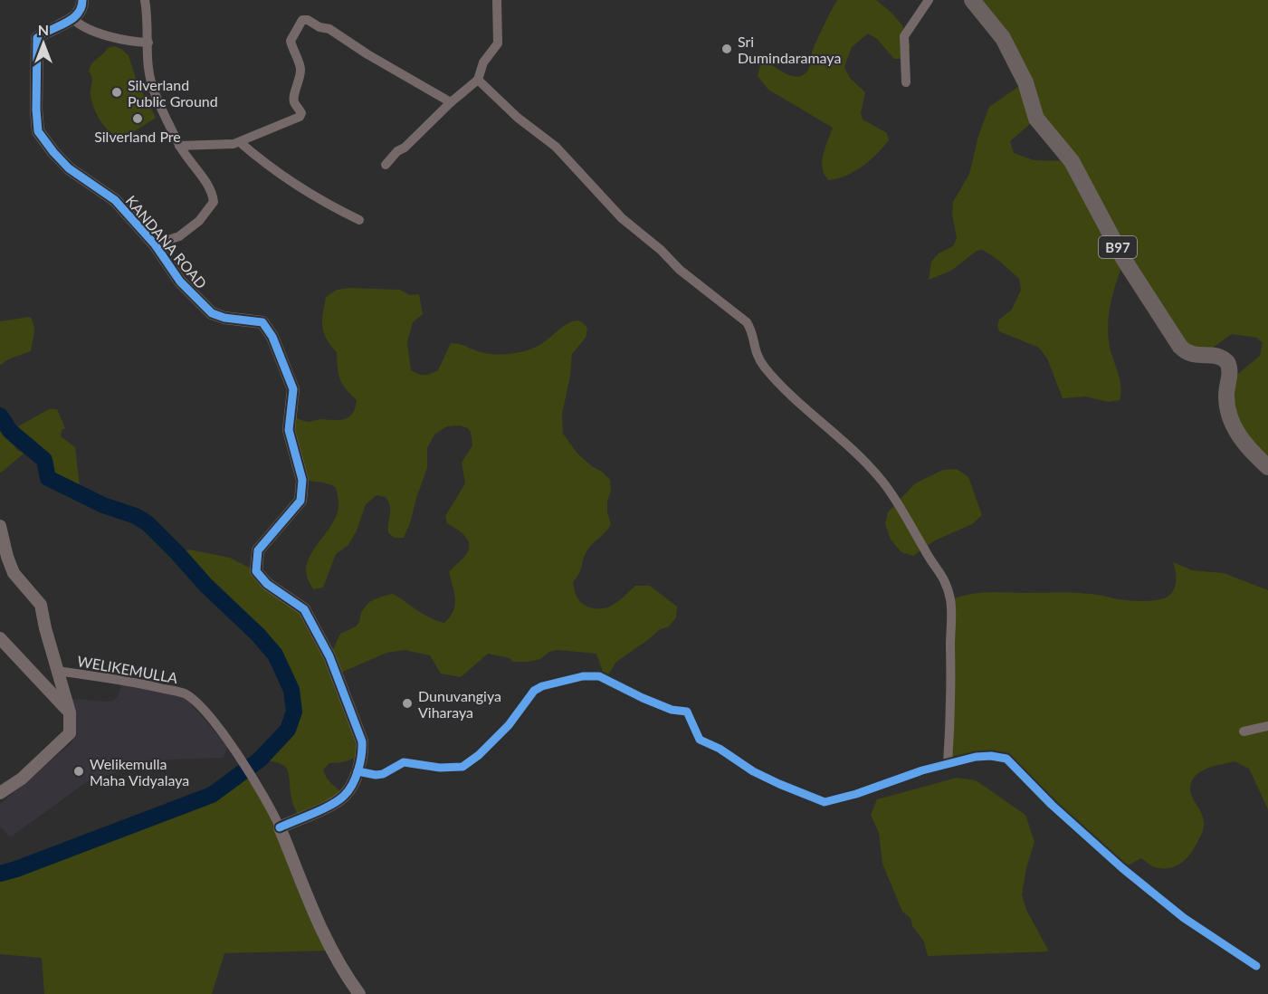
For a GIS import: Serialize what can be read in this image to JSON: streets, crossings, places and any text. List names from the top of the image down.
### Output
{
  "streets": {
    "main road": ["B97"],
    "street": ["KANDANA ROAD", "WELIKEMULLA"]
  },
  "crossings": [
    ["KANDANA ROAD", "WELIKEMULLA"]
  ],
  "places": [
    "Sri Dumindaramaya",
    "Silverland Public Ground",
    "Silverland Pre",
    "Dunuvangiya Viharaya",
    "Welikemulla Maha Vidyalaya"
  ],
  "north": "top"
}
